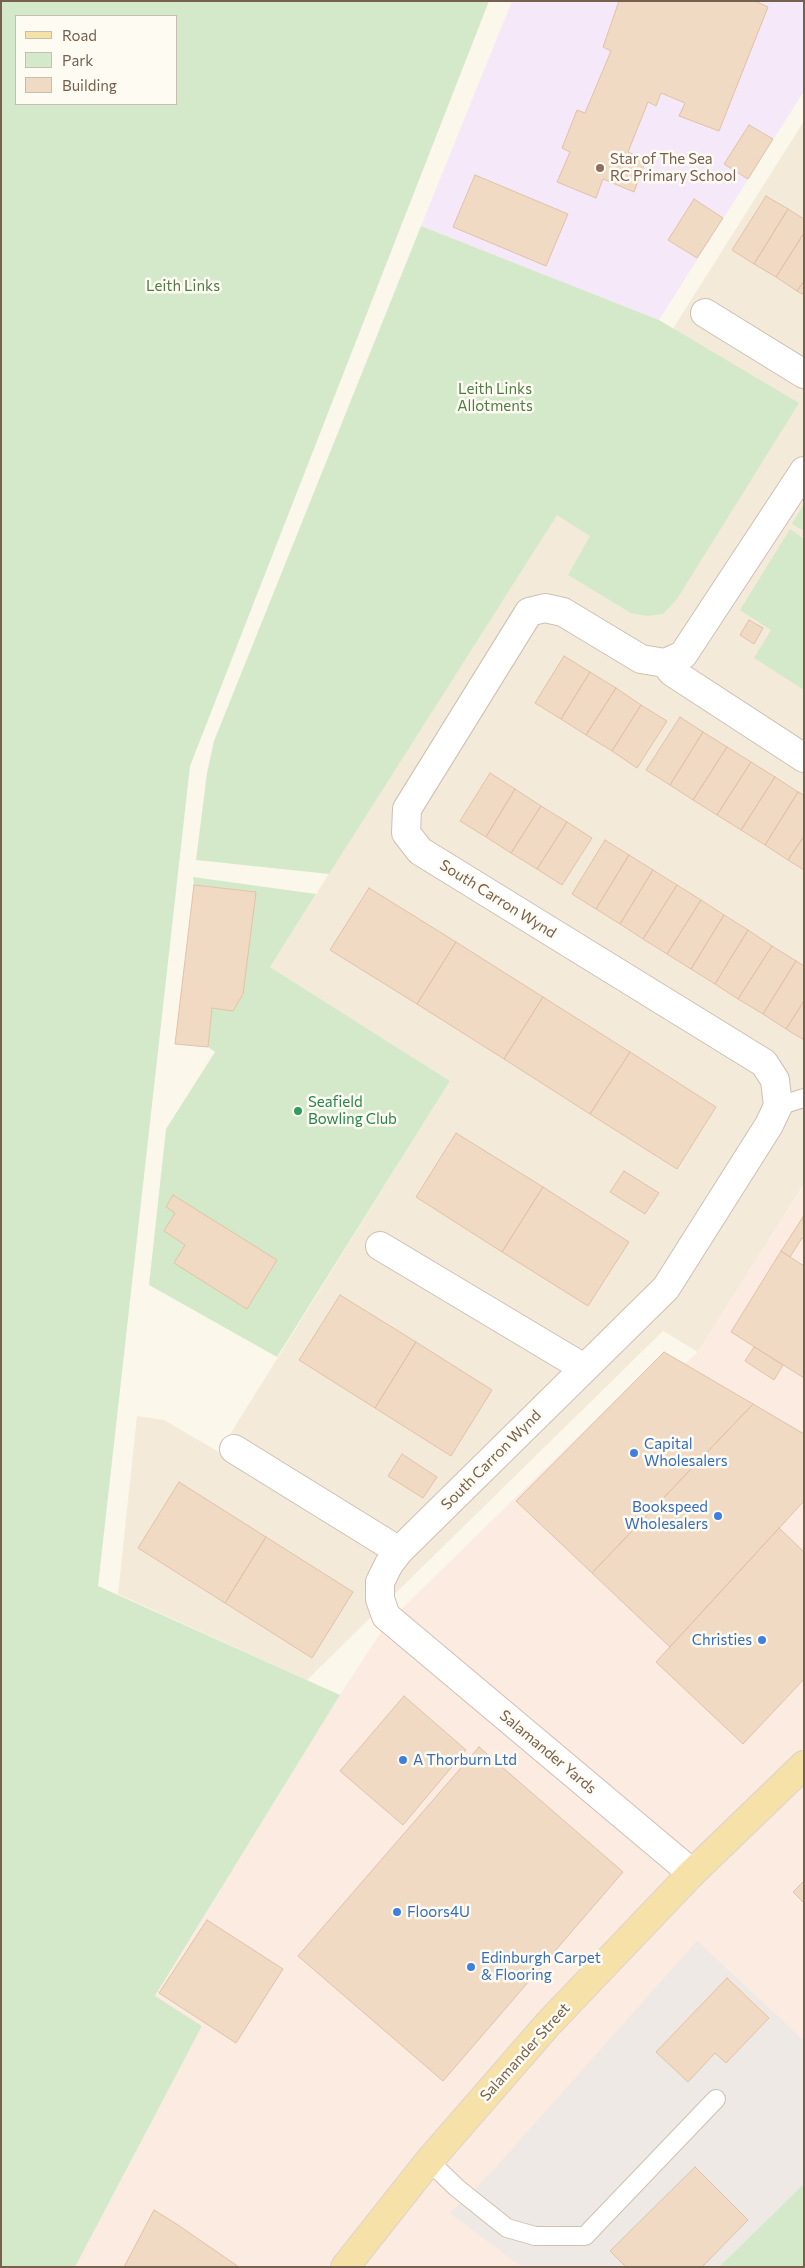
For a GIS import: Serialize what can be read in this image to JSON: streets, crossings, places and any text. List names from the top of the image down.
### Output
{
  "streets": {
    "main road": ["Salamander Street"],
    "street": ["South Carron Wynd", "Salamander Yards"]
  },
  "crossings": [
    ["South Carron Wynd", "Salamander Yards"],
    ["Salamander Yards", "Salamander Street"]
  ],
  "parks": ["Leith Links", "Leith Links Allotments"],
  "places": [
    "Star of The Sea RC Primary School",
    "Seafield Bowling Club",
    "Capital Wholesalers",
    "Bookspeed Wholesalers",
    "Christies",
    "A Thorburn Ltd",
    "Floors4U",
    "Edinburgh Carpet & Flooring"
  ],
  "legend": ["Road", "Park", "Building"]
}
